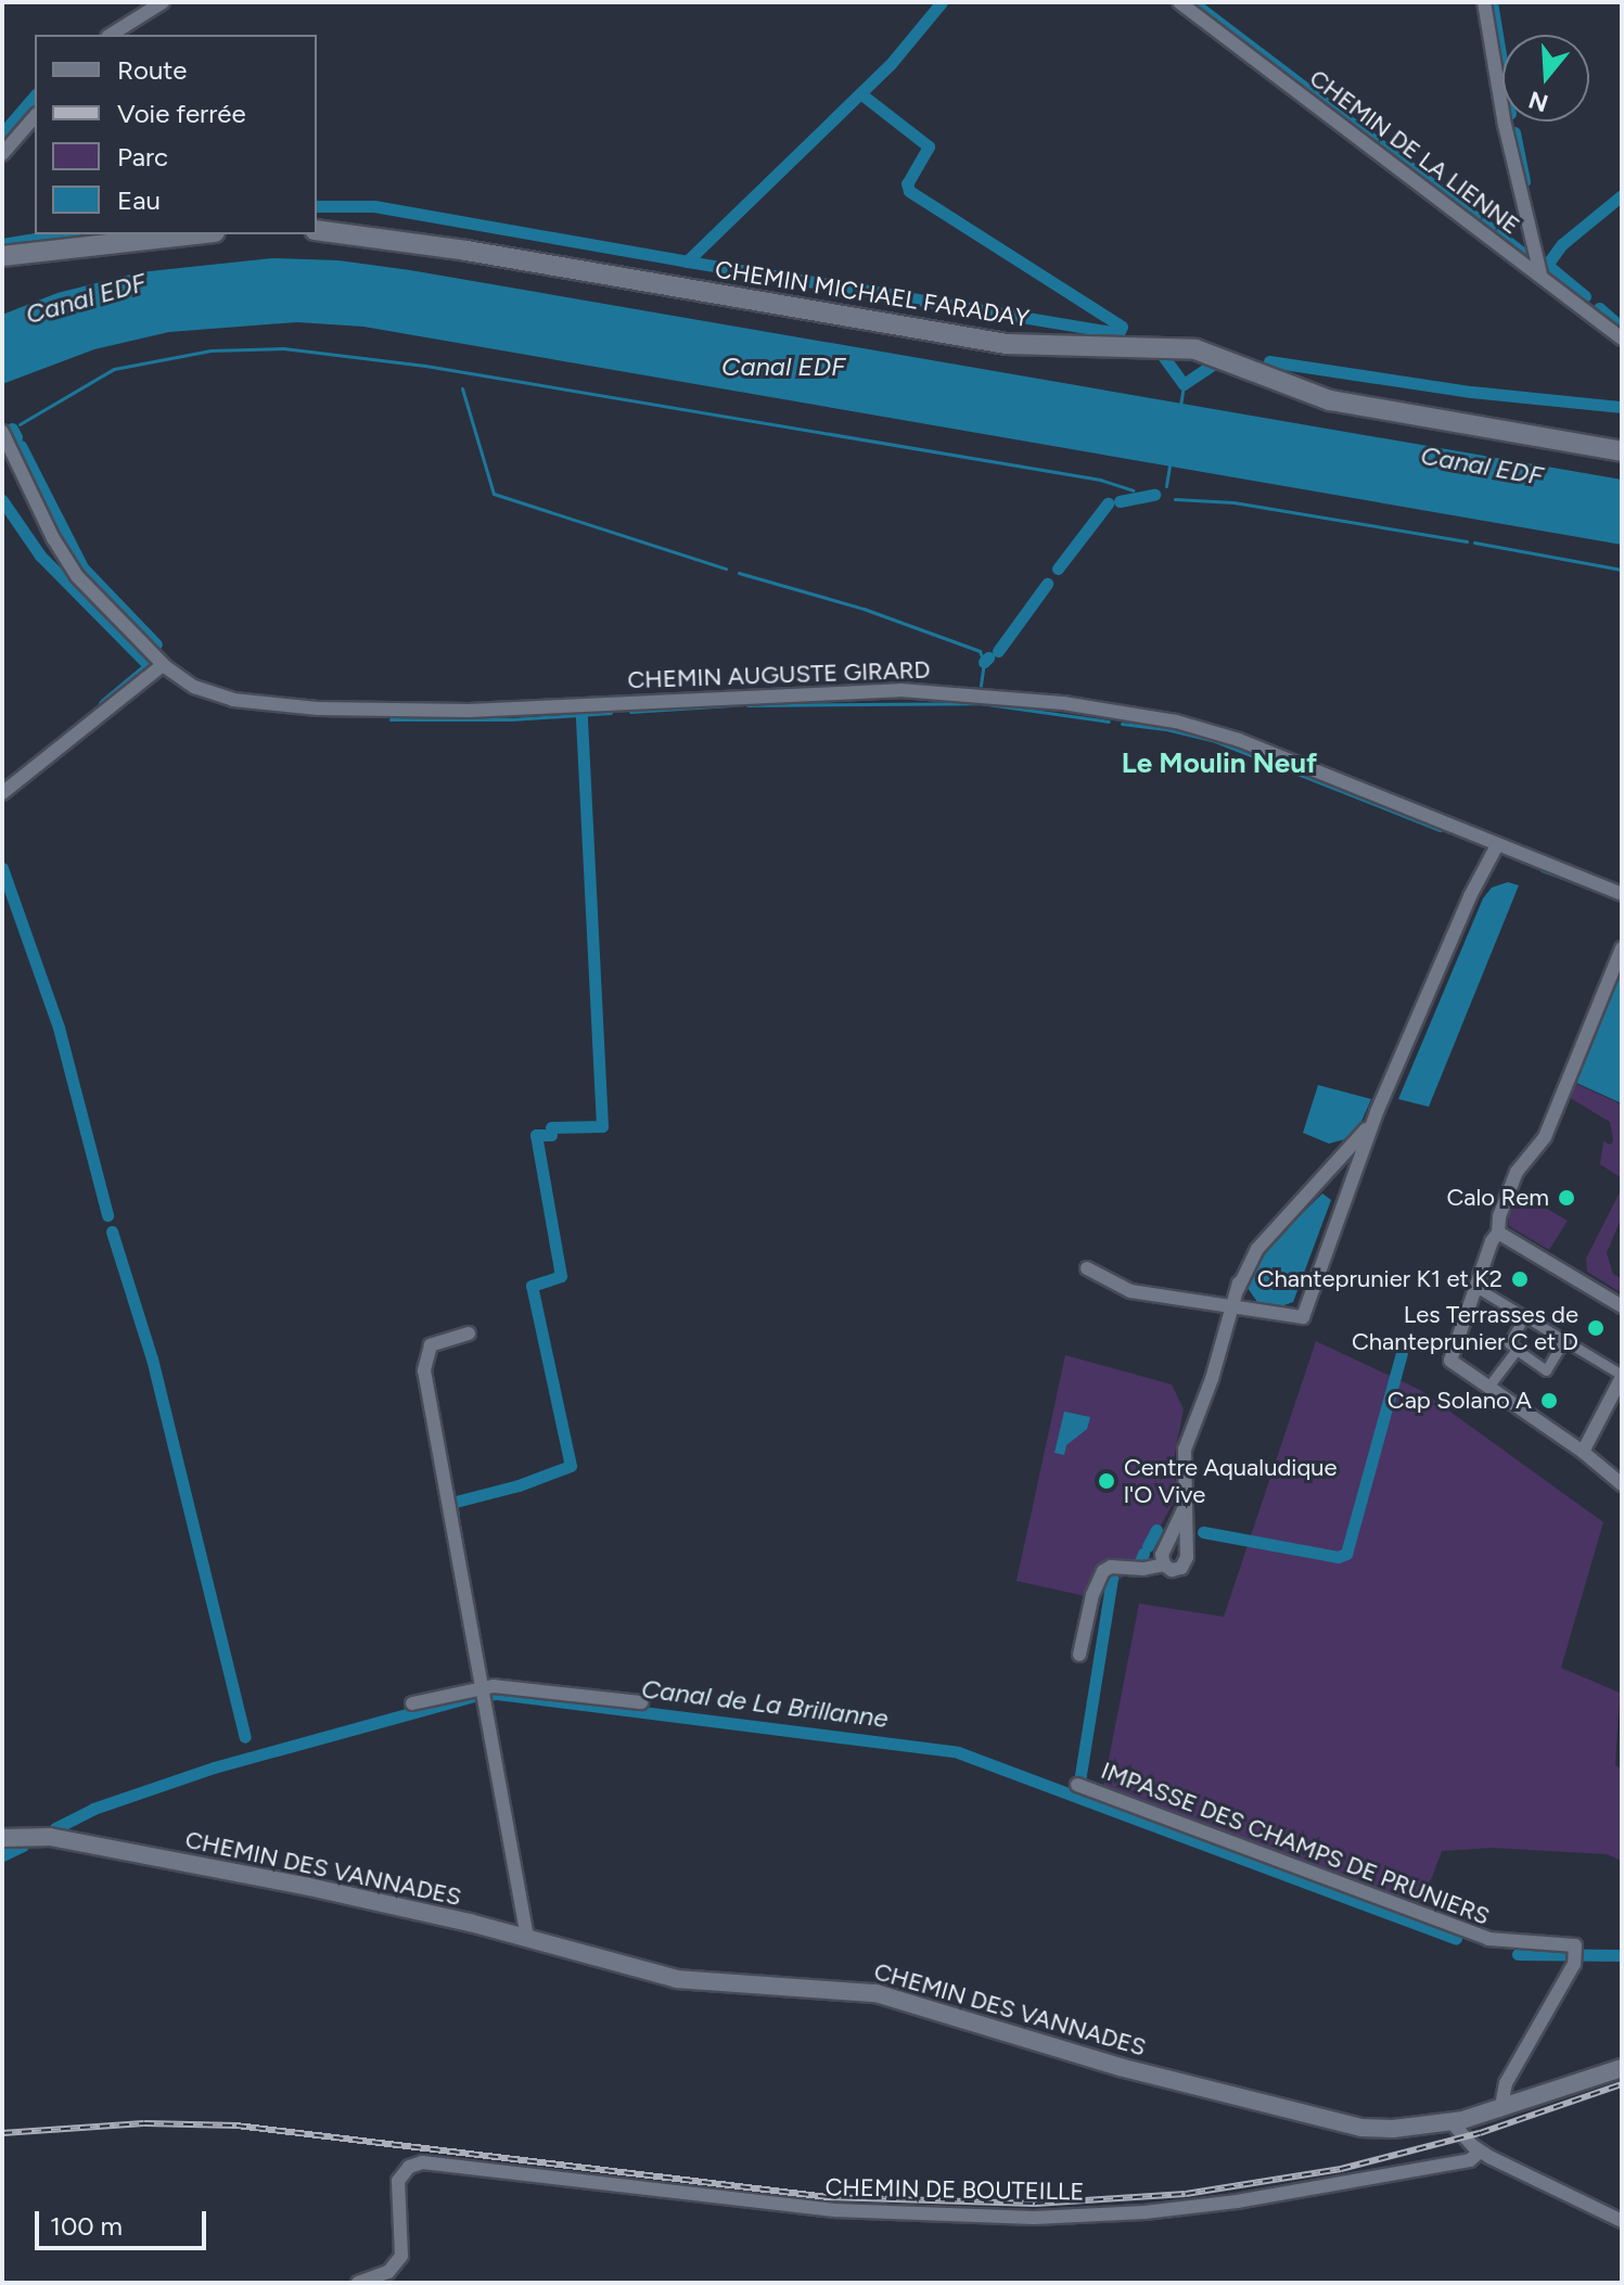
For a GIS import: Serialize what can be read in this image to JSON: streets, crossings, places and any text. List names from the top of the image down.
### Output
{
  "streets": {
    "main road": ["CHEMIN MICHAEL FARADAY"],
    "street": [
      "CHEMIN DE LA LIENNE",
      "CHEMIN AUGUSTE GIRARD",
      "IMPASSE DES CHAMPS DE PRUNIERS",
      "CHEMIN DES VANNADES",
      "CHEMIN DE BOUTEILLE"
    ]
  },
  "crossings": [
    ["IMPASSE DES CHAMPS DE PRUNIERS", "CHEMIN DES VANNADES"]
  ],
  "districts": ["Le Moulin Neuf"],
  "water": ["Canal EDF", "Canal de La Brillanne"],
  "places": [
    "Calo Rem",
    "Chanteprunier K1 et K2",
    "Les Terrasses de Chanteprunier C et D",
    "Cap Solano A",
    "Centre Aqualudique l'O Vive"
  ],
  "legend": [
    "Route",
    "Voie ferrée",
    "Parc",
    "Eau"
  ],
  "scale_bar": "100 m",
  "north": "bottom"
}
